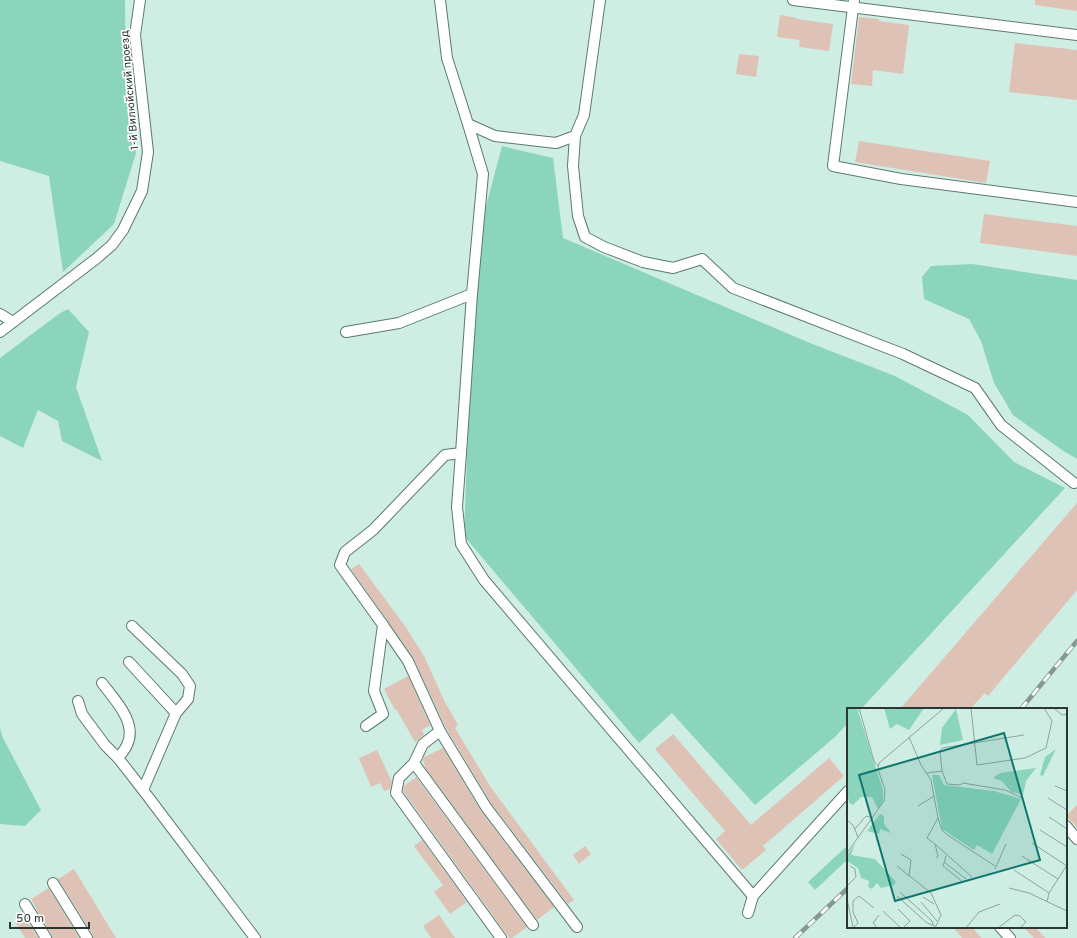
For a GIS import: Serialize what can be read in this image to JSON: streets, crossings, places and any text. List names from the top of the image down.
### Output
{
  "streets": {
    "street": ["1-й Вилюйский проезд"]
  },
  "scale_bar": "50 m"
}
